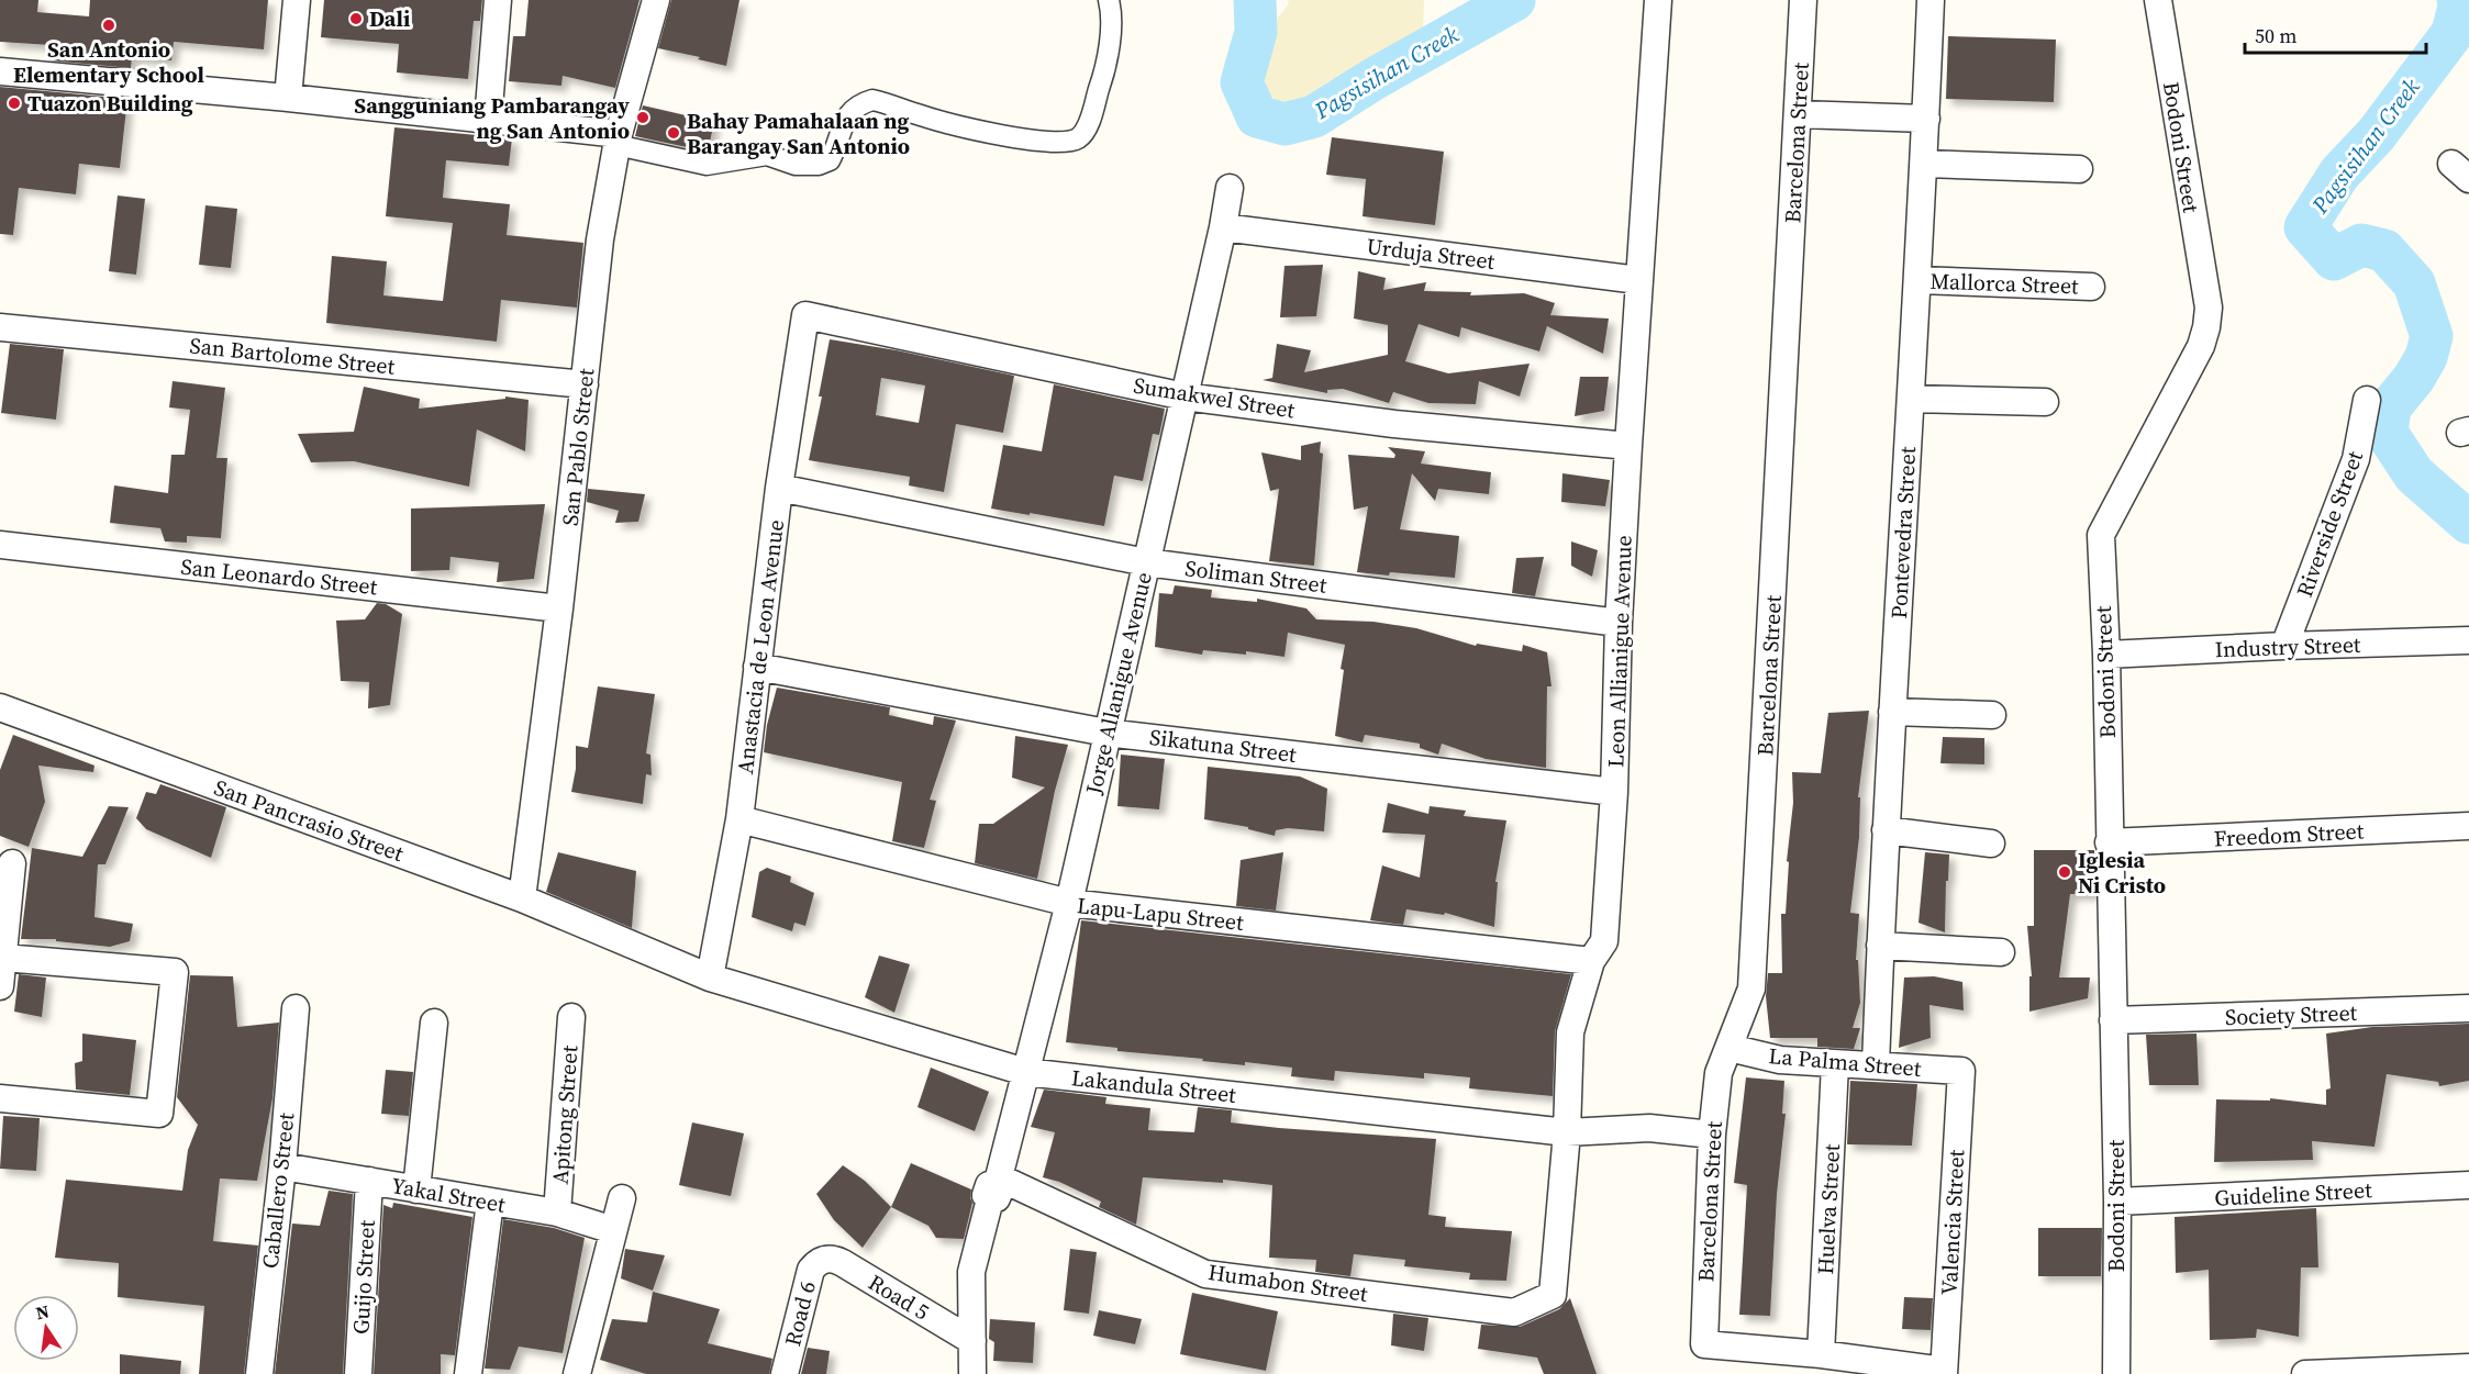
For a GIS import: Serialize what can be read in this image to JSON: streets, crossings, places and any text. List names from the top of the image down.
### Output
{
  "streets": {
    "street": [
      "Barcelona Street",
      "Bodoni Street",
      "Urduja Street",
      "Mallorca Street",
      "San Bartolome Street",
      "Sumakwel Street",
      "San Pablo Street",
      "Riverside Street",
      "Pontevedra Street",
      "San Leonardo Street",
      "Soliman Street",
      "Anastacia de Leon Avenue",
      "Industry Street",
      "Leon Allianigue Avenue",
      "Jorge Allanigue Avenue",
      "Sikatuna Street",
      "San Pancrasio Street",
      "Freedom Street",
      "Lapu-Lapu Street",
      "Society Street",
      "La Palma Street",
      "Lakandula Street",
      "Apitong Street",
      "Caballero Street",
      "Guideline Street",
      "Yakal Street",
      "Huelva Street",
      "Valencia Street",
      "Guijo Street",
      "Humabon Street",
      "Road 5",
      "Road 6"
    ]
  },
  "crossings": [
    ["Barcelona Street", "La Palma Street"],
    ["Barcelona Street", "Lakandula Street"],
    ["Barcelona Street", "Huelva Street"],
    ["Bodoni Street", "Industry Street"],
    ["Bodoni Street", "Freedom Street"],
    ["Bodoni Street", "Society Street"],
    ["Bodoni Street", "Guideline Street"],
    ["Urduja Street", "Leon Allianigue Avenue"],
    ["Urduja Street", "Jorge Allanigue Avenue"],
    ["Mallorca Street", "Pontevedra Street"],
    ["San Bartolome Street", "San Pablo Street"],
    ["Sumakwel Street", "Anastacia de Leon Avenue"],
    ["Sumakwel Street", "Leon Allianigue Avenue"],
    ["Sumakwel Street", "Jorge Allanigue Avenue"],
    ["San Pablo Street", "San Leonardo Street"],
    ["San Pablo Street", "San Pancrasio Street"],
    ["Riverside Street", "Industry Street"],
    ["Pontevedra Street", "La Palma Street"],
    ["Soliman Street", "Anastacia de Leon Avenue"],
    ["Soliman Street", "Leon Allianigue Avenue"],
    ["Soliman Street", "Jorge Allanigue Avenue"],
    ["Anastacia de Leon Avenue", "Sikatuna Street"],
    ["Anastacia de Leon Avenue", "Lapu-Lapu Street"],
    ["Anastacia de Leon Avenue", "Lakandula Street"],
    ["Leon Allianigue Avenue", "Sikatuna Street"],
    ["Leon Allianigue Avenue", "Lapu-Lapu Street"],
    ["Leon Allianigue Avenue", "Lakandula Street"],
    ["Leon Allianigue Avenue", "Humabon Street"],
    ["Jorge Allanigue Avenue", "Sikatuna Street"],
    ["Jorge Allanigue Avenue", "Lapu-Lapu Street"],
    ["Jorge Allanigue Avenue", "Lakandula Street"],
    ["Jorge Allanigue Avenue", "Humabon Street"],
    ["Jorge Allanigue Avenue", "Road 5"],
    ["San Pancrasio Street", "Lakandula Street"],
    ["La Palma Street", "Huelva Street"],
    ["La Palma Street", "Valencia Street"],
    ["Apitong Street", "Yakal Street"],
    ["Caballero Street", "Yakal Street"],
    ["Yakal Street", "Guijo Street"],
    ["Road 5", "Road 6"]
  ],
  "water": ["Pagsisihan Creek"],
  "places": [
    "Dali",
    "San Antonio Elementary School",
    "Tuazon Building",
    "Sangguniang Pambarangay ng San Antonio",
    "Bahay Pamahalaan ng Barangay San Antonio",
    "Iglesia Ni Cristo"
  ],
  "scale_bar": "50 m",
  "north": "top"
}
